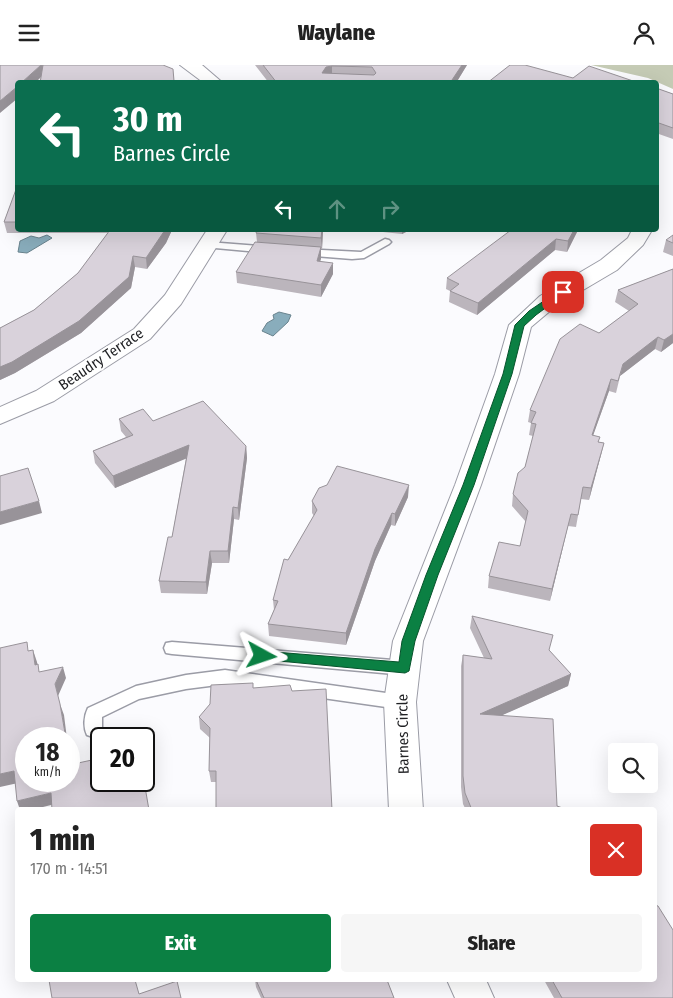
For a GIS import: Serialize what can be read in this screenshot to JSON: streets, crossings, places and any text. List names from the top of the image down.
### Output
{
  "streets": {
    "street": ["Beaudry Terrace", "Barnes Circle"]
  },
  "page": {
    "header": "Waylane",
    "turn": ["30 m", "Barnes Circle"],
    "speed": "18 km/h",
    "limit": "20",
    "heading": ["1 min", "170 m · 14:51"],
    "buttons": ["Exit", "Share"]
  }
}
